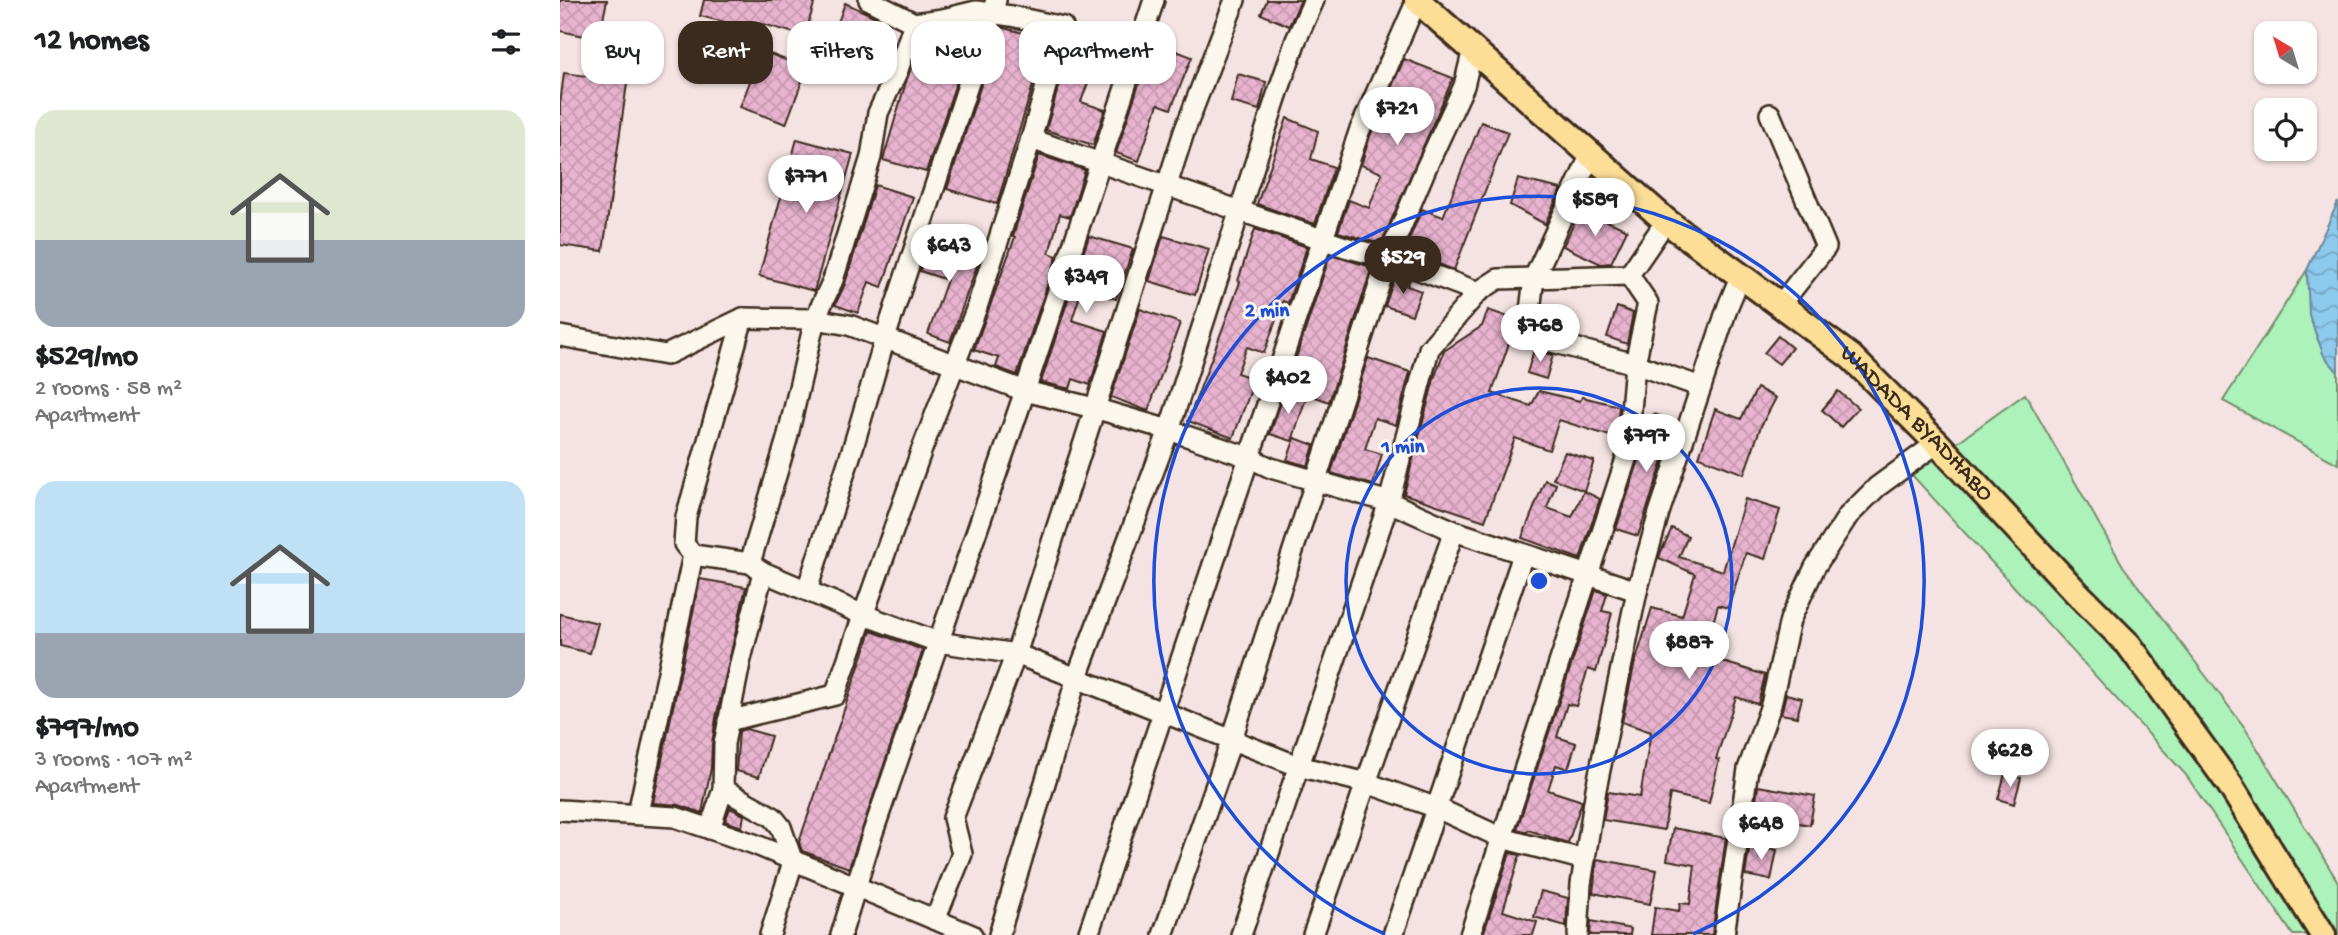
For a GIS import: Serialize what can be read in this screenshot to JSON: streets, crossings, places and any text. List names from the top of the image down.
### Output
{
  "streets": {
    "main road": ["WADADA BYADHABO"]
  },
  "north": "top left",
  "page": {
    "heading": "12 homes",
    "chip": [
      "Buy",
      "Rent",
      "Filters",
      "New",
      "Apartment"
    ],
    "list": [
      {
        "name": "$529/mo",
        "note": "2 rooms · 58 m² · Apartment"
      },
      {
        "name": "$797/mo",
        "note": "3 rooms · 107 m² · Apartment"
      }
    ],
    "price": [
      "$721",
      "$771",
      "$589",
      "$643",
      "$529",
      "$349",
      "$768",
      "$402",
      "$797",
      "$887",
      "$628",
      "$648"
    ]
  },
  "rings": ["2 min", "1 min"]
}
